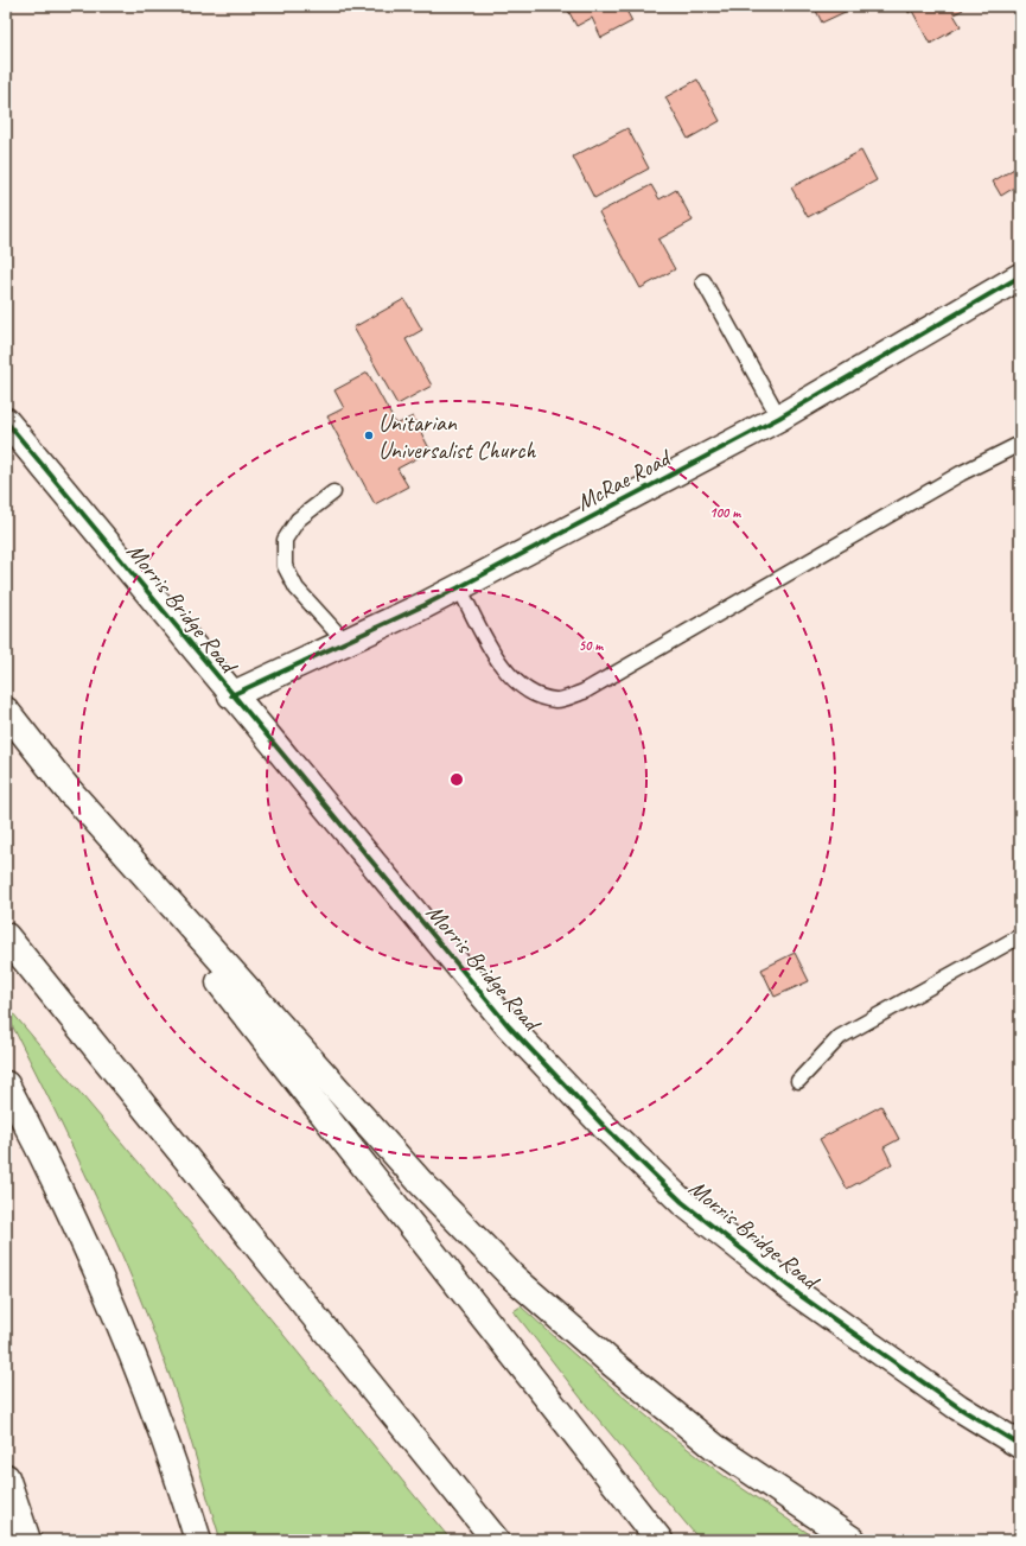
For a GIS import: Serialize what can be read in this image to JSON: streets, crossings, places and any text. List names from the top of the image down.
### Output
{
  "streets": {
    "main road": ["McRae Road", "Morris Bridge Road"]
  },
  "crossings": [
    ["McRae Road", "Morris Bridge Road"]
  ],
  "places": ["Unitarian Universalist Church"],
  "rings": ["100 m", "50 m"]
}
